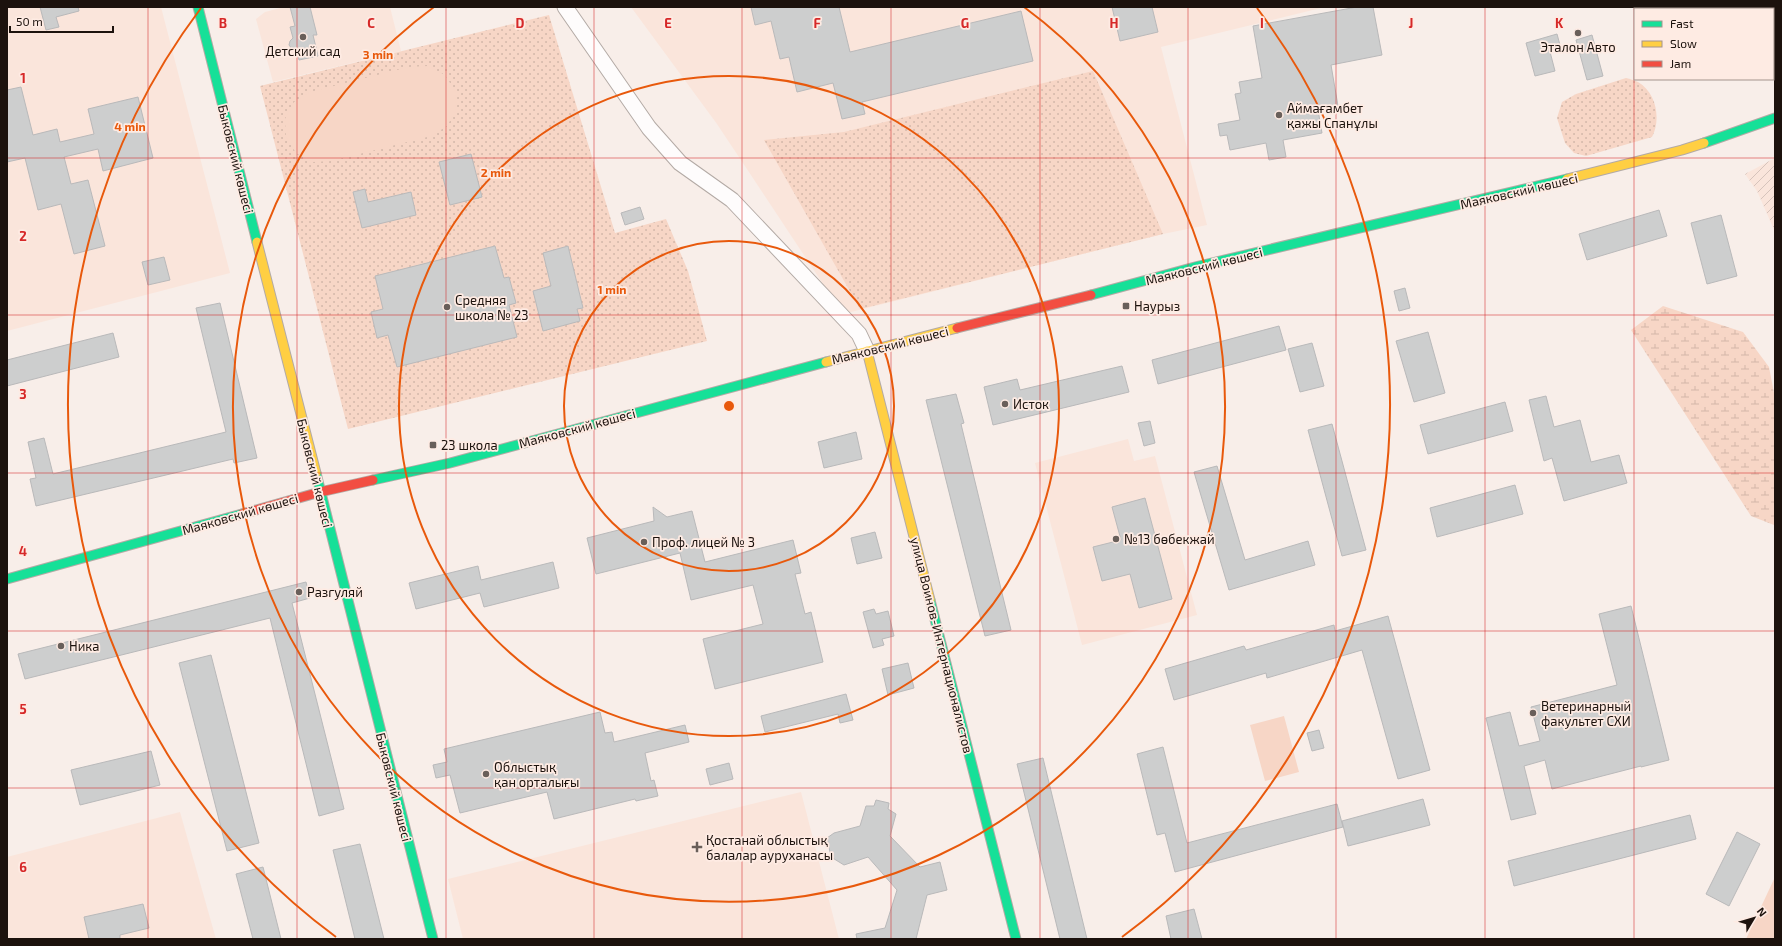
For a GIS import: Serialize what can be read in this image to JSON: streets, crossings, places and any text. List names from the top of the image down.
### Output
{
  "streets": {
    "main road": ["Быковский көшесі", "Маяковский көшесі", "улица Воинов-Интернационалистов"]
  },
  "crossings": [
    ["Быковский көшесі", "Маяковский көшесі"],
    ["Маяковский көшесі", "улица Воинов-Интернационалистов"]
  ],
  "places": {
    "other": [
      "Эталон Авто",
      "Детский сад",
      "Аймағамбет қажы Спанұлы",
      "Средняя школа № 23",
      "Исток",
      "№13 бөбекжай",
      "Проф. лицей № 3",
      "Разгуляй",
      "Ника",
      "Ветеринарный факультет СХИ",
      "Облыстық қан орталығы"
    ],
    "transit": ["Наурыз", "23 школа"],
    "health": ["Қостанай облыстық балалар ауруханасы"]
  },
  "legend": ["Fast", "Slow", "Jam"],
  "scale_bar": "50 m",
  "north": "top right",
  "grid": {
    "columns": [
      "B",
      "C",
      "D",
      "E",
      "F",
      "G",
      "H",
      "I",
      "J",
      "K"
    ],
    "rows": [
      "1",
      "2",
      "3",
      "4",
      "5",
      "6"
    ]
  },
  "rings": [
    "3 min",
    "4 min",
    "2 min",
    "1 min"
  ]
}
